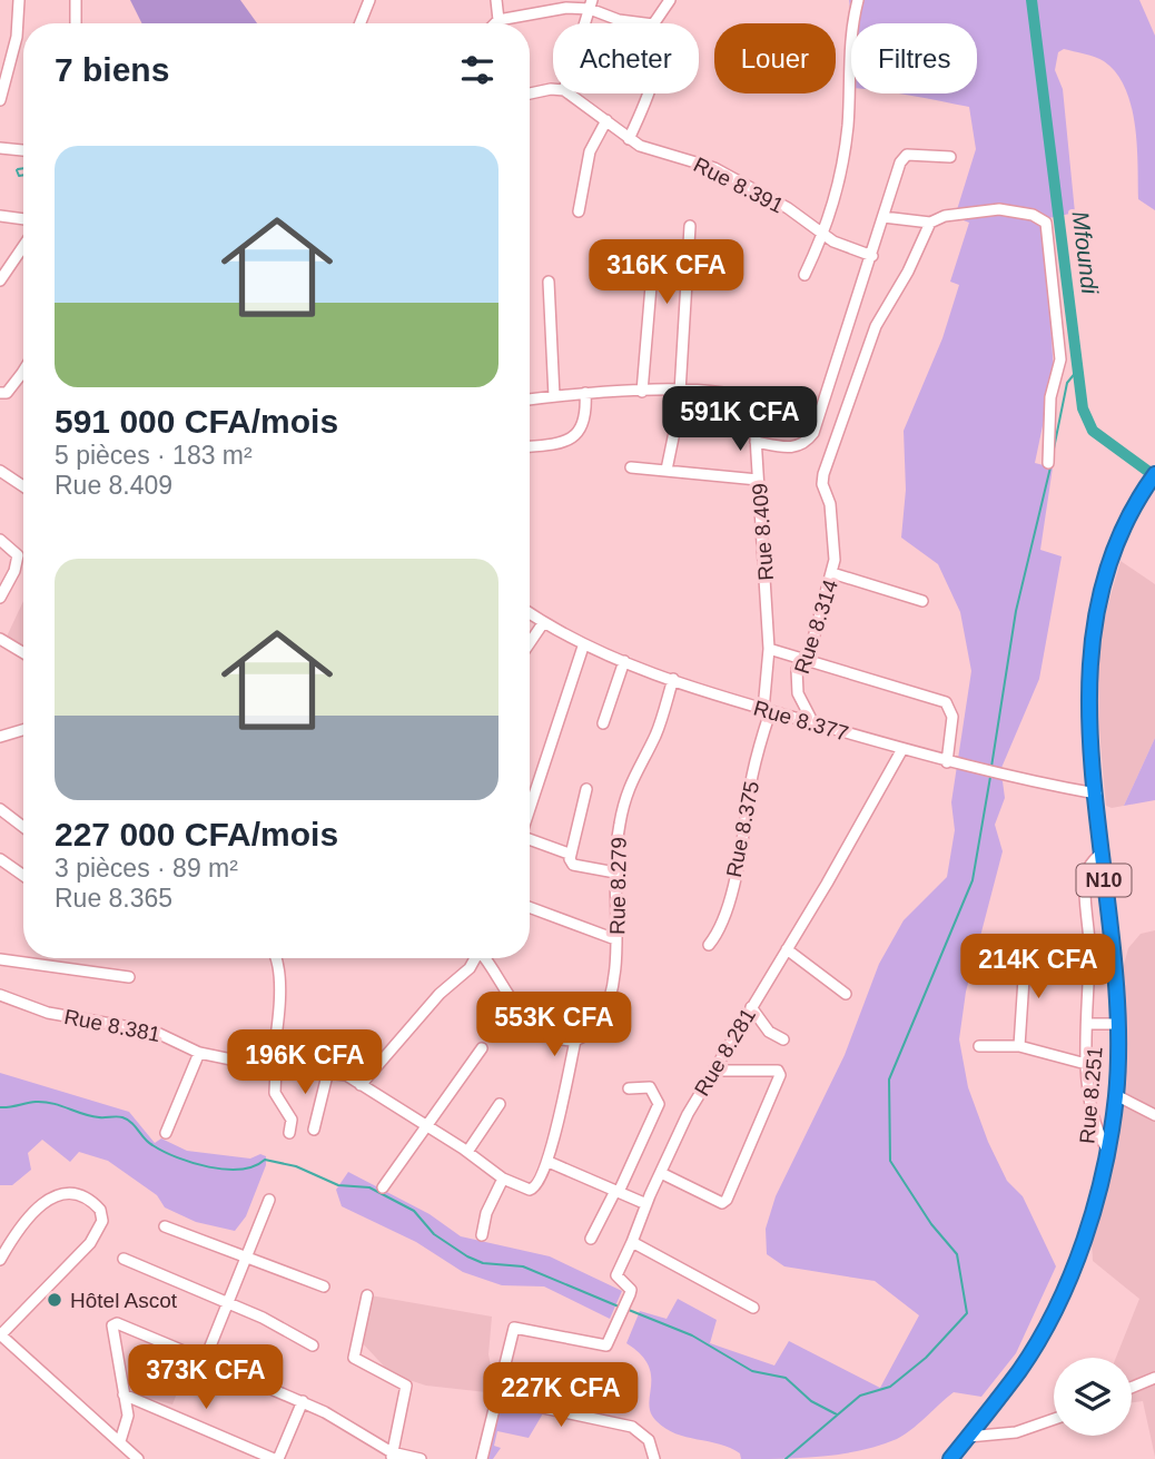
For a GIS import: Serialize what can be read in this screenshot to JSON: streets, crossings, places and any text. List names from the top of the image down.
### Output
{
  "streets": {
    "highway": ["N10", "Rue 8.251"],
    "street": [
      "Rue 8.391",
      "Rue 8.409",
      "Rue 8.314",
      "Rue 8.377",
      "Rue 8.375",
      "Rue 8.279",
      "Rue 8.381",
      "Rue 8.281"
    ]
  },
  "crossings": [
    ["Rue 8.409", "Rue 8.377"],
    ["Rue 8.409", "Rue 8.375"],
    ["Rue 8.314", "Rue 8.377"],
    ["Rue 8.377", "Rue 8.375"],
    ["Rue 8.377", "Rue 8.279"],
    ["Rue 8.377", "Rue 8.281"],
    ["Rue 8.377", "Rue 8.251"]
  ],
  "water": ["Mfoundi"],
  "places": ["Hôtel Ascot"],
  "page": {
    "chip": ["Acheter", "Louer", "Filtres"],
    "heading": "7 biens",
    "list": [
      {
        "name": "591 000 CFA/mois",
        "note": "5 pièces · 183 m² · Rue 8.409"
      },
      {
        "name": "227 000 CFA/mois",
        "note": "3 pièces · 89 m² · Rue 8.365"
      }
    ],
    "price": [
      "316K CFA",
      "591K CFA",
      "214K CFA",
      "553K CFA",
      "196K CFA",
      "373K CFA",
      "227K CFA"
    ]
  }
}
